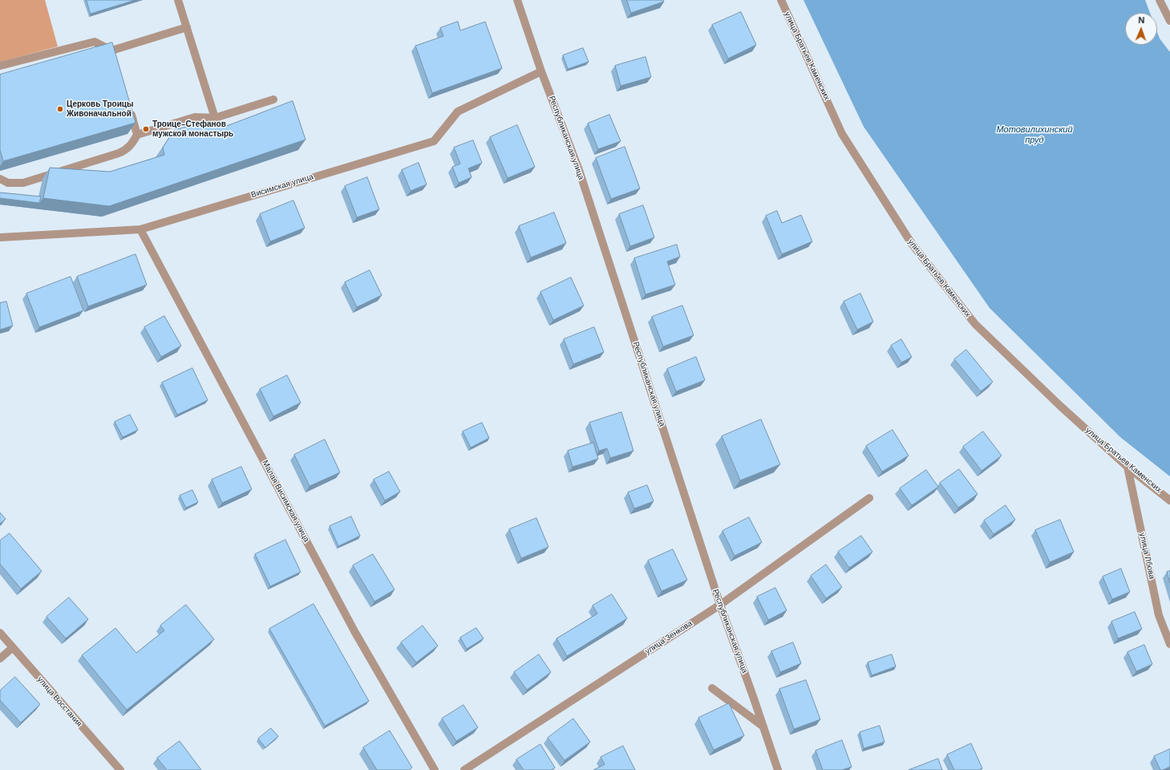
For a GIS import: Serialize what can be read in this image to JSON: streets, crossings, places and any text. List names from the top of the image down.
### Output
{
  "streets": {
    "street": [
      "улица Братьев Каменских",
      "Республиканская улица",
      "Висимская улица",
      "Малая Висимская улица",
      "улица Лбова",
      "улица Зенкова",
      "улица Восстания"
    ]
  },
  "crossings": [
    ["улица Братьев Каменских", "улица Лбова"],
    ["Республиканская улица", "Висимская улица"],
    ["Республиканская улица", "улица Зенкова"],
    ["Висимская улица", "Малая Висимская улица"]
  ],
  "water": ["Мотовилихинский пруд"],
  "places": ["Церковь Троицы Живоначальной", "Троице-Стефанов мужской монастырь"],
  "north": "top"
}
